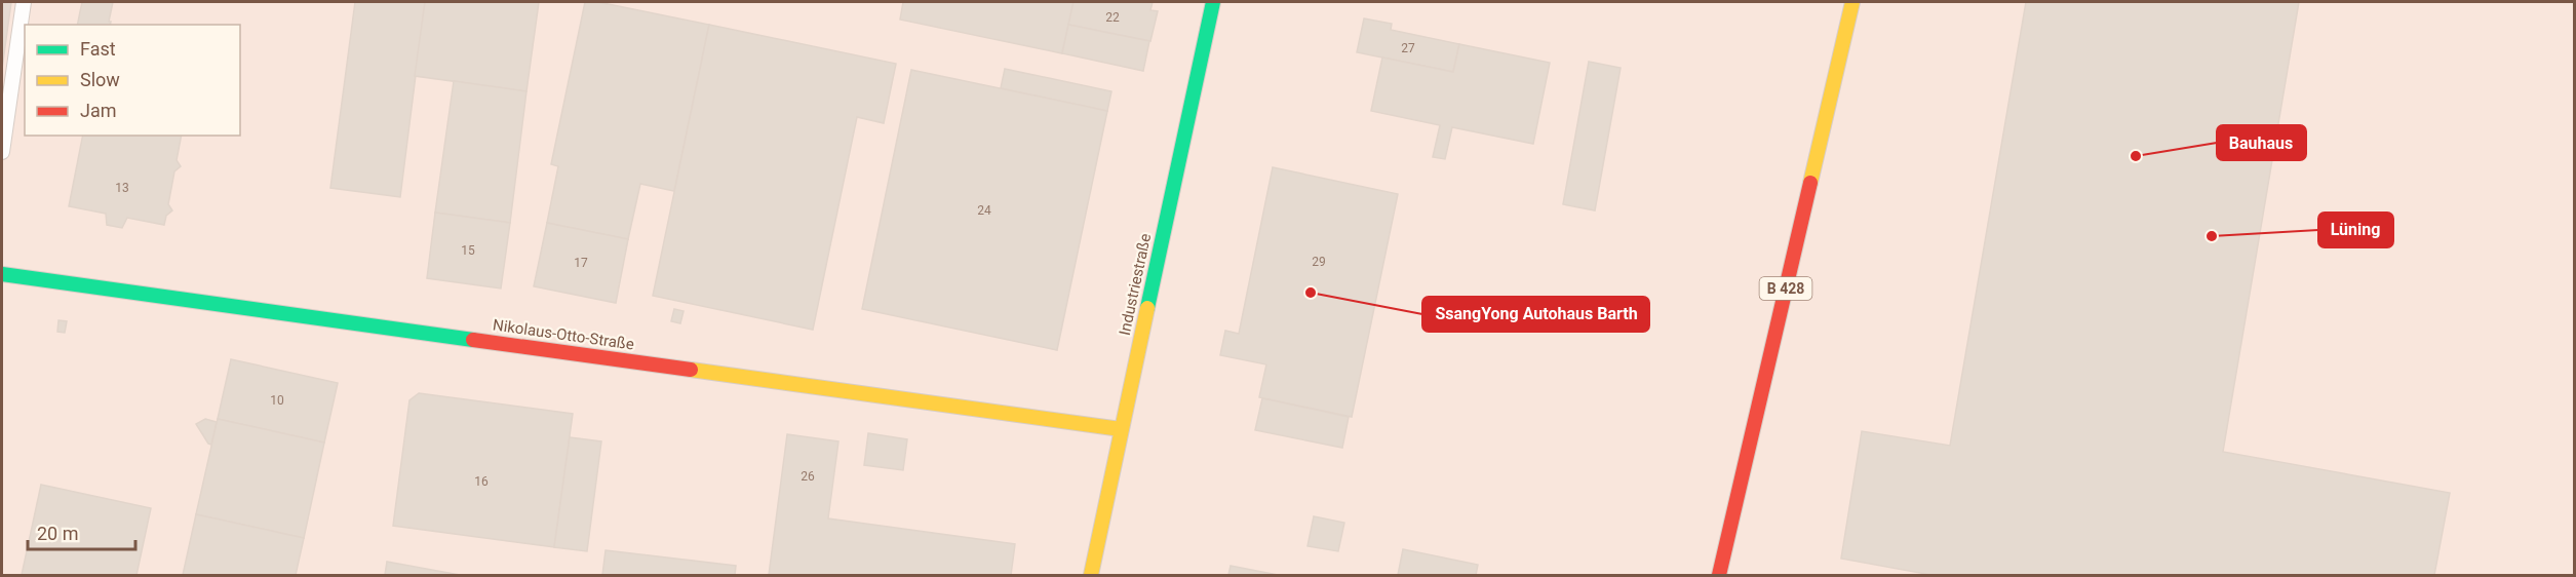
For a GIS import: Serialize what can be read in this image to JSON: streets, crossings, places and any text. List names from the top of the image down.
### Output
{
  "streets": {
    "street": ["Industriestraße", "B 428", "Nikolaus-Otto-Straße"]
  },
  "crossings": [
    ["Industriestraße", "Nikolaus-Otto-Straße"]
  ],
  "places": ["Bauhaus", "Lüning", "SsangYong Autohaus Barth"],
  "house_numbers": [
    "22",
    "27",
    "13",
    "24",
    "15",
    "29",
    "17",
    "10",
    "26",
    "16"
  ],
  "legend": ["Fast", "Slow", "Jam"],
  "scale_bar": "20 m"
}
